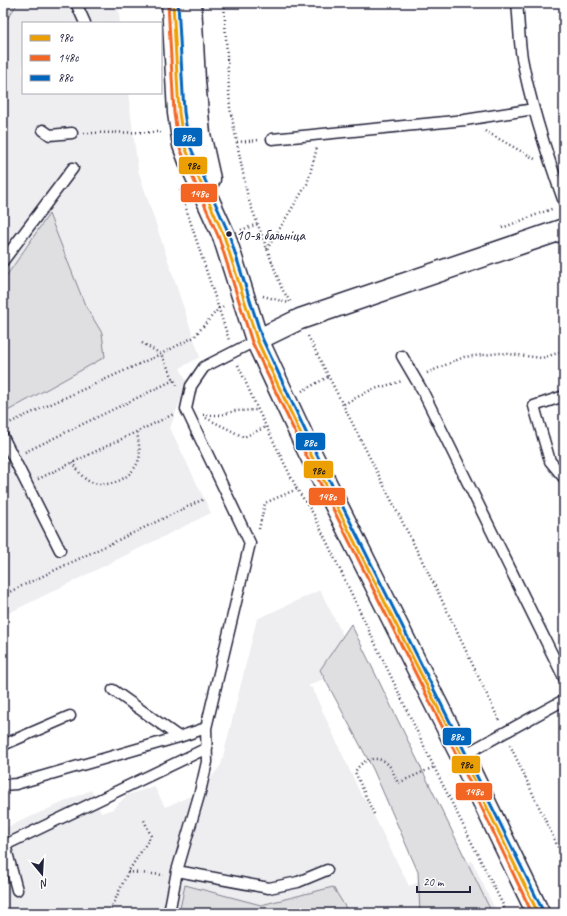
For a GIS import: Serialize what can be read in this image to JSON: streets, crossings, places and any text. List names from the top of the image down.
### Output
{
  "places": ["10-я бальніца"],
  "lines": ["transit line 98с", "transit line 148с", "transit line 88с"],
  "legend": ["98с", "148с", "88с"],
  "scale_bar": "20 m",
  "north": "bottom"
}
